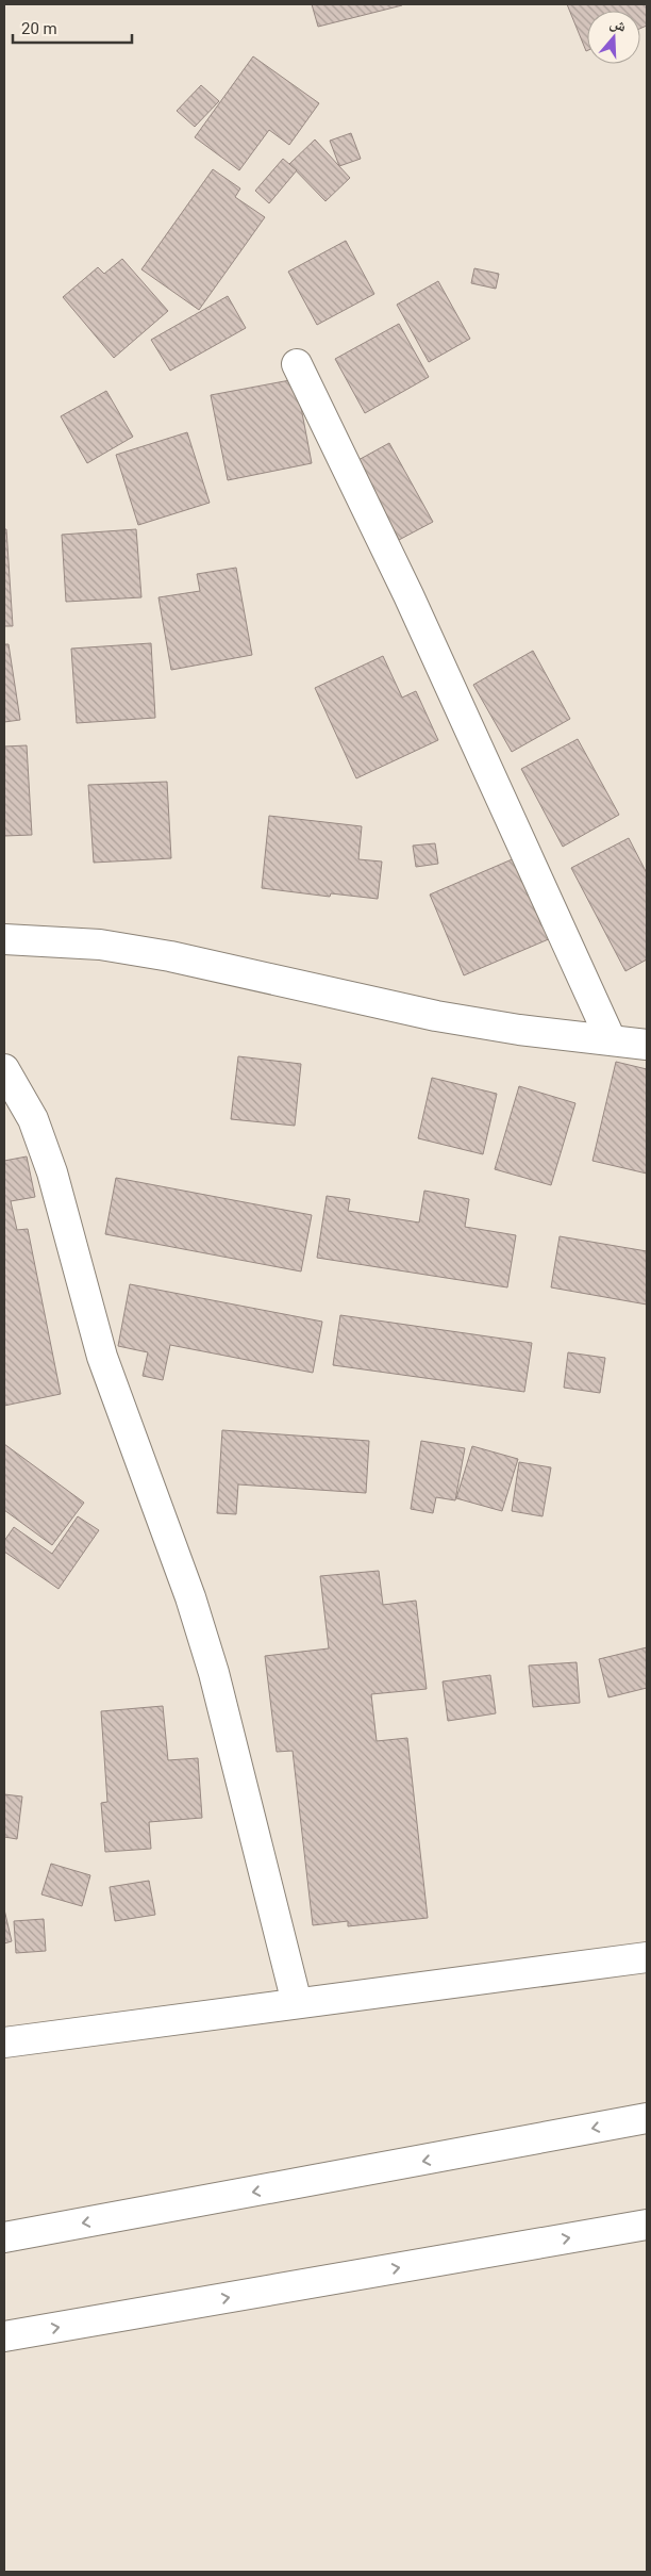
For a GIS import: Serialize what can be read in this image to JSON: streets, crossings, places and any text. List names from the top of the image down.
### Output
{
  "scale_bar": "20 m",
  "north": "top"
}
